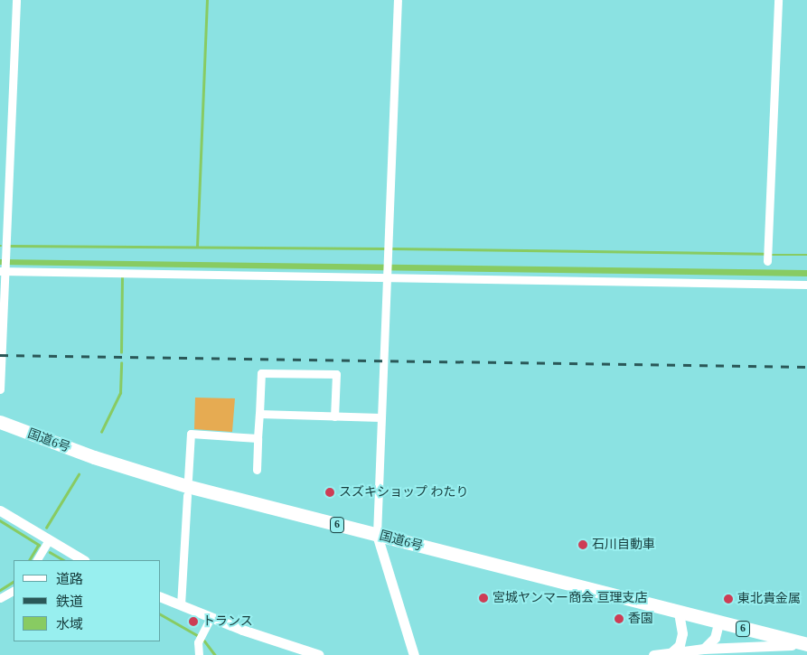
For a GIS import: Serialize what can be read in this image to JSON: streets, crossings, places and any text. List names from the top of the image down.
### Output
{
  "streets": {
    "highway": ["国道6号", "6"]
  },
  "places": [
    "スズキショップ わたり",
    "石川自動車",
    "宮城ヤンマー商会 亘理支店",
    "東北貴金属",
    "香園",
    "トランス"
  ],
  "legend": ["道路", "鉄道", "水域"]
}
